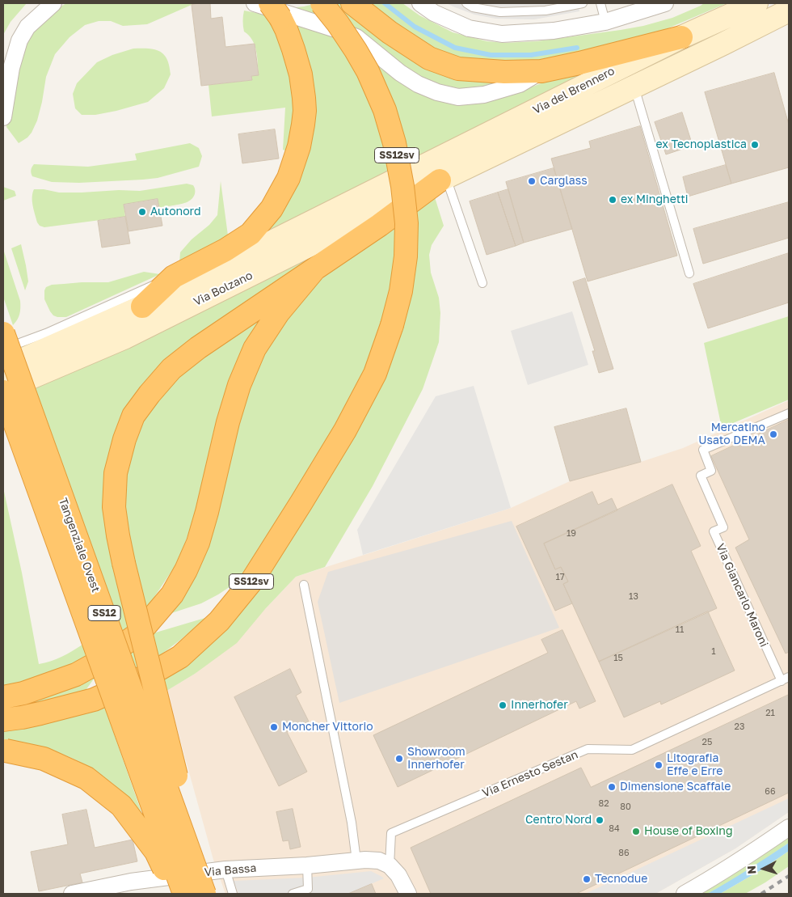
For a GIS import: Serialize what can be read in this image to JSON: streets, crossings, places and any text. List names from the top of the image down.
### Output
{
  "streets": {
    "highway": ["SS12sv", "Tangenziale Ovest", "SS12"],
    "main road": ["Via del Brennero", "Via Bolzano"],
    "street": ["Via Bassa"],
    "lane": ["Via Giancarlo Maroni", "Via Ernesto Sestan"]
  },
  "crossings": [
    ["Via del Brennero", "Via Bolzano"],
    ["Via Bolzano", "Tangenziale Ovest"],
    ["Via Giancarlo Maroni", "Via Ernesto Sestan"],
    ["Via Ernesto Sestan", "Via Bassa"]
  ],
  "places": [
    "ex Tecnoplastica",
    "Carglass",
    "ex Minghetti",
    "Autonord",
    "Mercatino Usato DEMA",
    "Innerhofer",
    "Moncher Vittorio",
    "Showroom Innerhofer",
    "Litografia Effe e Erre",
    "Dimensione Scaffale",
    "Centro Nord",
    "House of Boxing",
    "Tecnodue"
  ],
  "house_numbers": [
    "19",
    "17",
    "13",
    "11",
    "1",
    "15",
    "21",
    "23",
    "25",
    "66",
    "82",
    "80",
    "84",
    "86"
  ],
  "north": "left"
}
